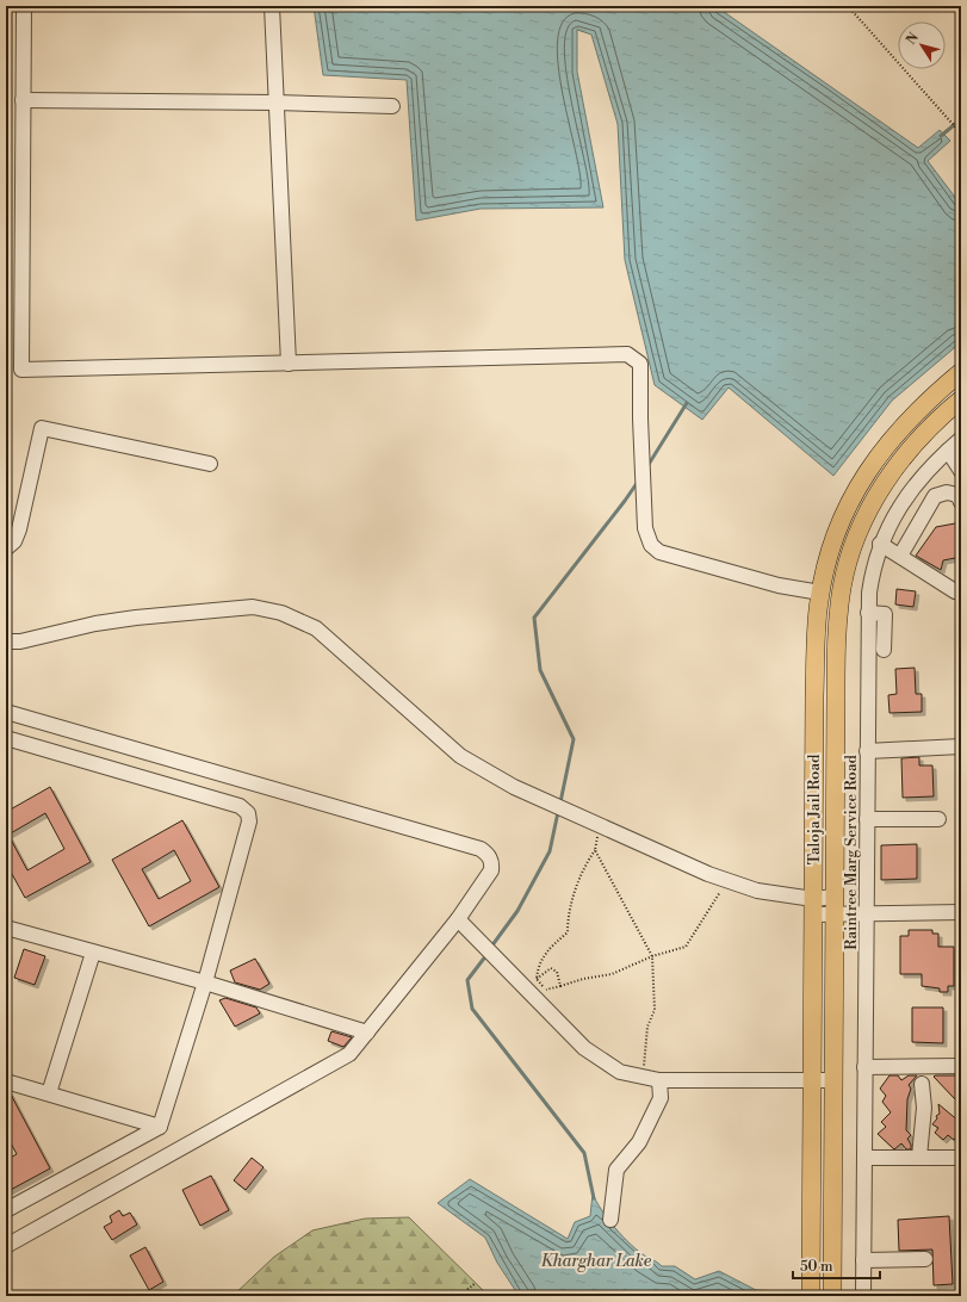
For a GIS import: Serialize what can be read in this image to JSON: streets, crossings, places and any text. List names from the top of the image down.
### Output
{
  "streets": {
    "main road": ["Taloja Jail Road"],
    "street": ["Raintree Marg Service Road"]
  },
  "water": ["Kharghar Lake"],
  "scale_bar": "50 m",
  "north": "top left"
}
